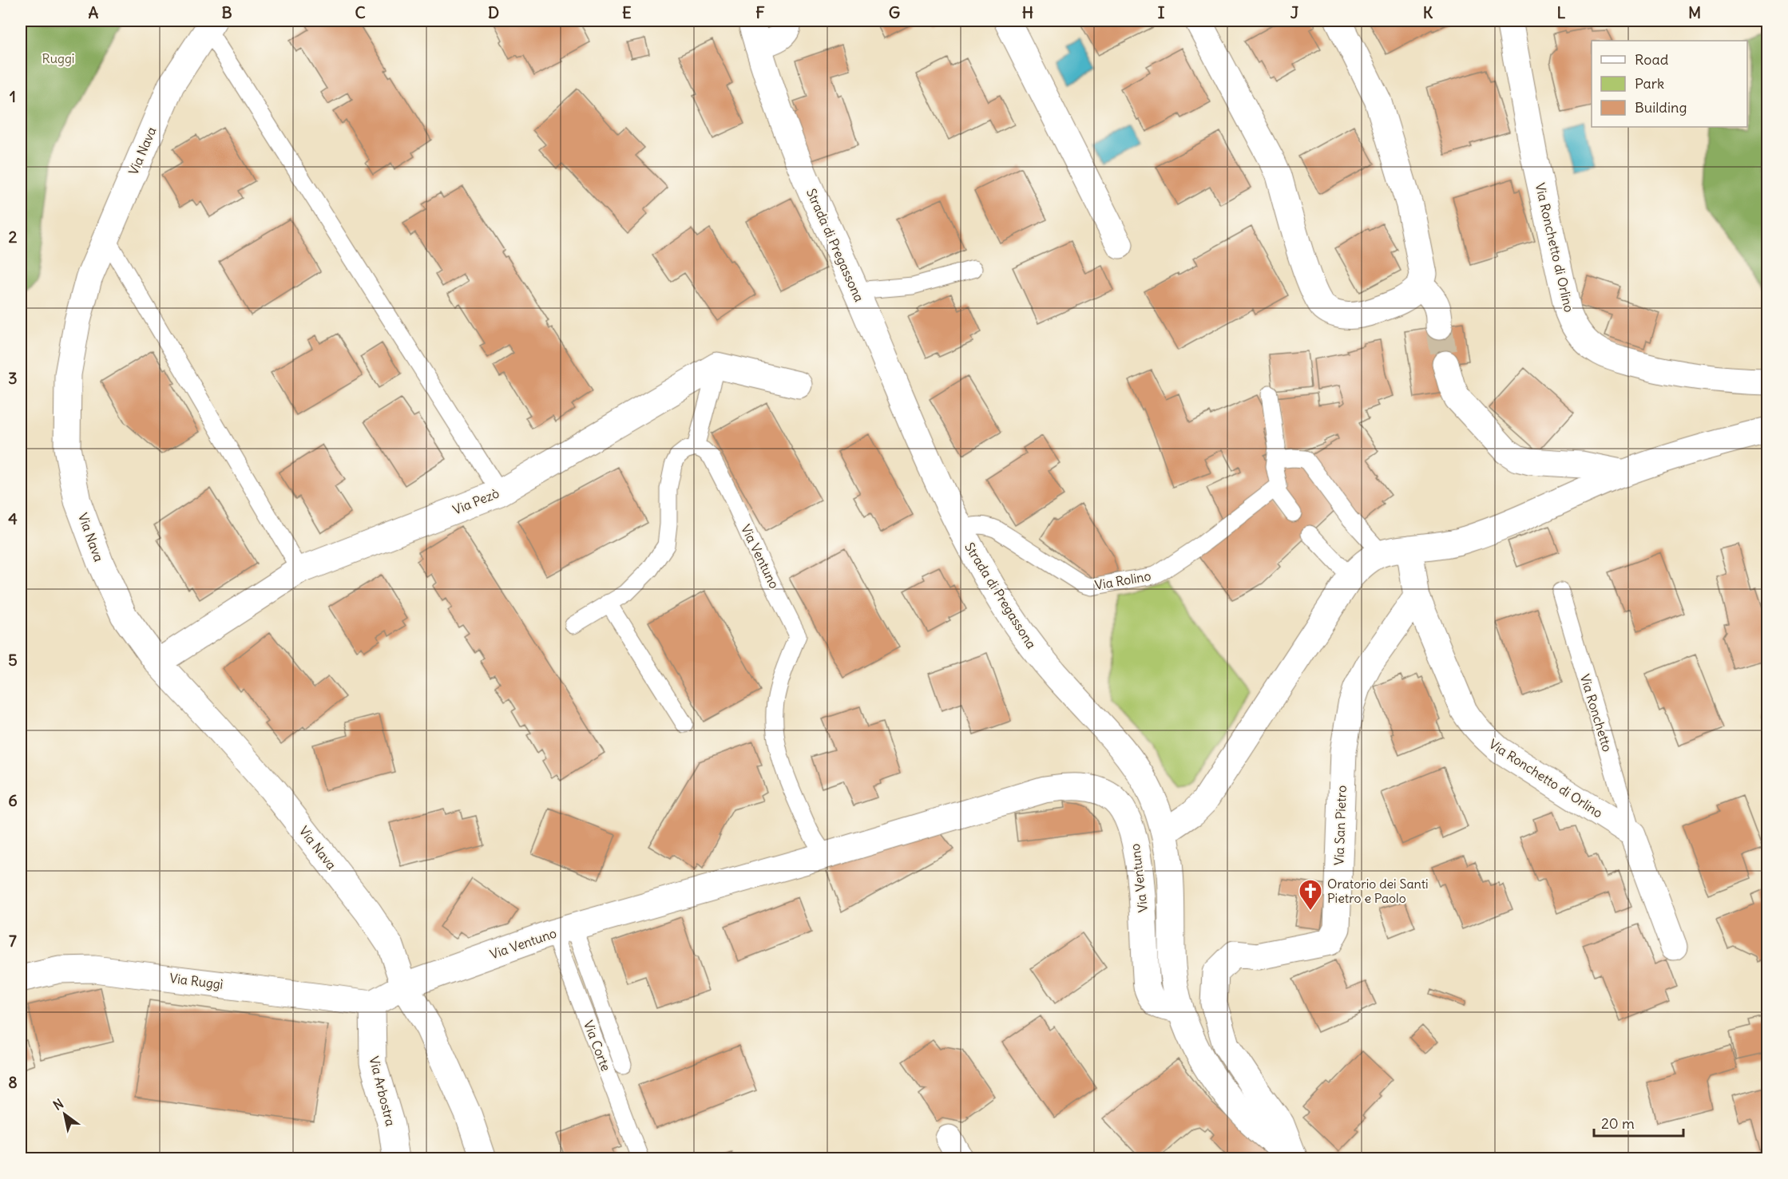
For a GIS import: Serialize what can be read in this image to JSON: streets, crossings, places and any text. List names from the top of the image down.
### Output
{
  "streets": {
    "street": [
      "Via Nava",
      "Strada di Pregassona",
      "Via Ronchetto di Orlino",
      "Via Pezò",
      "Via Ventuno",
      "Via San Pietro",
      "Via Ruggì",
      "Via Arbostra"
    ],
    "lane": ["Via Rolino", "Via Ronchetto", "Via Corte"]
  },
  "crossings": [
    ["Via Nava", "Via Pezò"],
    ["Via Nava", "Via Ventuno"],
    ["Strada di Pregassona", "Via Ventuno"],
    ["Strada di Pregassona", "Via Rolino"],
    ["Strada di Pregassona", "Via San Pietro"],
    ["Via Ronchetto di Orlino", "Via Ronchetto"],
    ["Via Ronchetto di Orlino", "Via San Pietro"],
    ["Via Ventuno", "Via Corte"],
    ["Via Ruggì", "Via Arbostra"]
  ],
  "parks": ["Ruggi"],
  "places": {
    "church": ["Oratorio dei Santi Pietro e Paolo"]
  },
  "legend": ["Road", "Park", "Building"],
  "scale_bar": "20 m",
  "north": "top left",
  "grid": {
    "columns": [
      "A",
      "B",
      "C",
      "D",
      "E",
      "F",
      "G",
      "H",
      "I",
      "J",
      "K",
      "L",
      "M"
    ],
    "rows": [
      "1",
      "2",
      "3",
      "4",
      "5",
      "6",
      "7",
      "8"
    ]
  }
}
